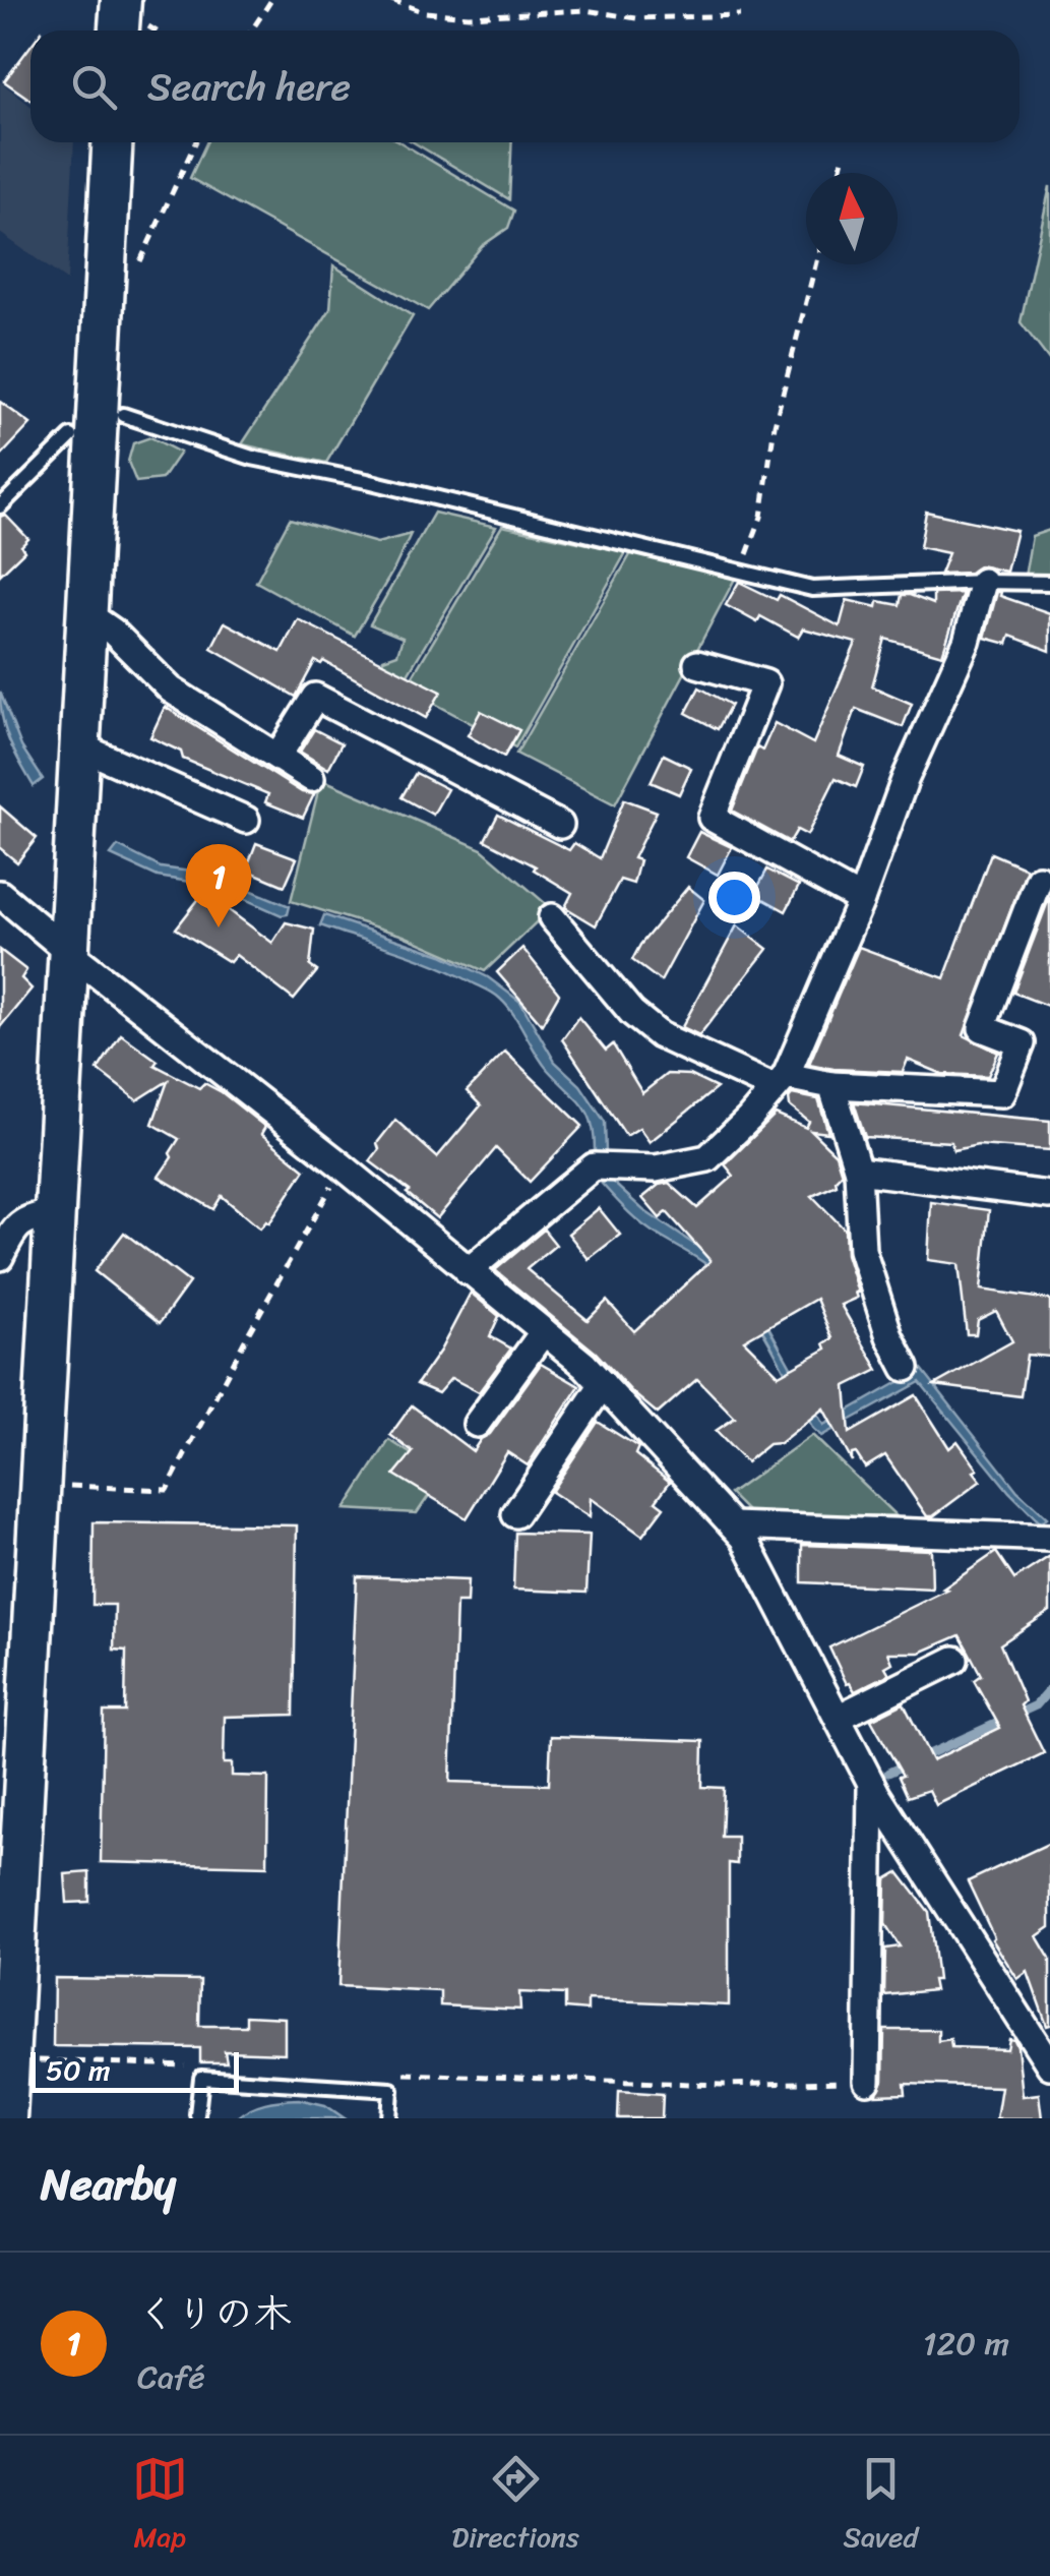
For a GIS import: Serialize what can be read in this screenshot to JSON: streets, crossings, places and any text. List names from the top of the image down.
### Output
{
  "scale_bar": "50 m",
  "north": "top",
  "page": {
    "search": "Search here",
    "pins": "1",
    "scale": "50 m",
    "heading": "Nearby",
    "list": [
      {
        "mark": "1",
        "name": "くりの木",
        "note": "Café",
        "value": "120 m"
      }
    ],
    "nav": ["Map", "Directions", "Saved"]
  }
}
